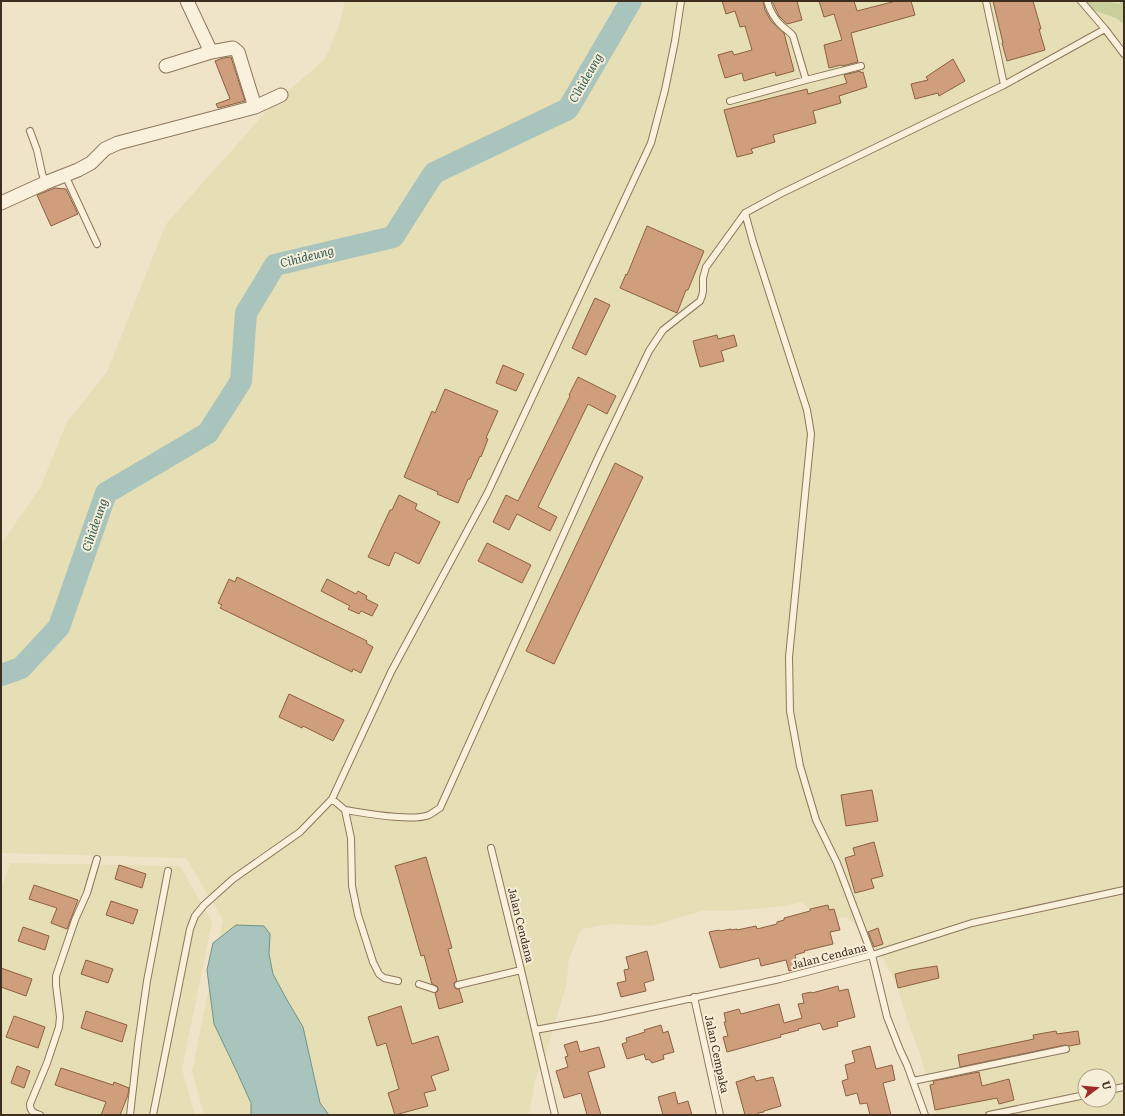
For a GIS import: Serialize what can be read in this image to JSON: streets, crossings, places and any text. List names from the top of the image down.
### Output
{
  "streets": {
    "lane": ["Jalan Cendana", "Jalan Cempaka"]
  },
  "crossings": [
    ["Jalan Cendana", "Jalan Cempaka"]
  ],
  "water": ["Cihideung"],
  "north": "right"
}
